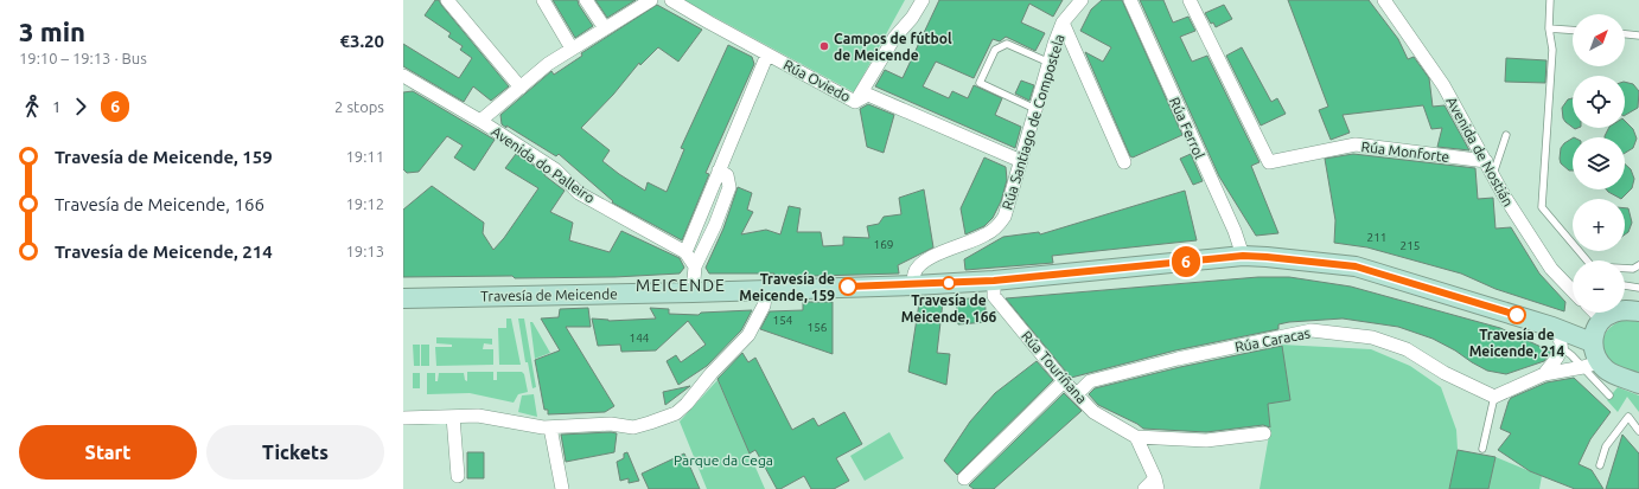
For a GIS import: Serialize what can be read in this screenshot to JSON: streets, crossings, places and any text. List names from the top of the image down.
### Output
{
  "streets": {
    "main road": ["Travesía de Meicende"],
    "street": [
      "Rúa Oviedo",
      "Rúa Santiago de Compostela",
      "Rúa Ferrol",
      "Rúa Monforte",
      "Avenida de Nostián",
      "Avenida do Palleiro",
      "Rúa Caracas",
      "Rúa Touriñana"
    ]
  },
  "crossings": [
    ["Rúa Santiago de Compostela", "Travesía de Meicende"],
    ["Rúa Ferrol", "Travesía de Meicende"],
    ["Rúa Monforte", "Avenida de Nostián"],
    ["Travesía de Meicende", "Rúa Touriñana"],
    ["Rúa Caracas", "Rúa Touriñana"]
  ],
  "districts": ["MEICENDE"],
  "parks": ["Parque da Cega"],
  "places": [
    "Campos de fútbol de Meicende",
    "Travesía de Meicende, 166",
    "Travesía de Meicende, 159",
    "Travesía de Meicende, 214"
  ],
  "lines": ["bus line 6"],
  "house_numbers": [
    "211",
    "169",
    "215",
    "154",
    "156",
    "144"
  ],
  "north": "top right",
  "page": {
    "heading": ["3 min", "19:10 – 19:13 · Bus", "€3.20"],
    "on_map": "6",
    "map_buttons": ["+", "−"],
    "legs": ["1", "6", "2 stops"],
    "list": [
      {
        "name": "Travesía de Meicende, 159",
        "value": "19:11"
      },
      {
        "name": "Travesía de Meicende, 166",
        "value": "19:12"
      },
      {
        "name": "Travesía de Meicende, 214",
        "value": "19:13"
      }
    ],
    "buttons": ["Start", "Tickets"]
  }
}
